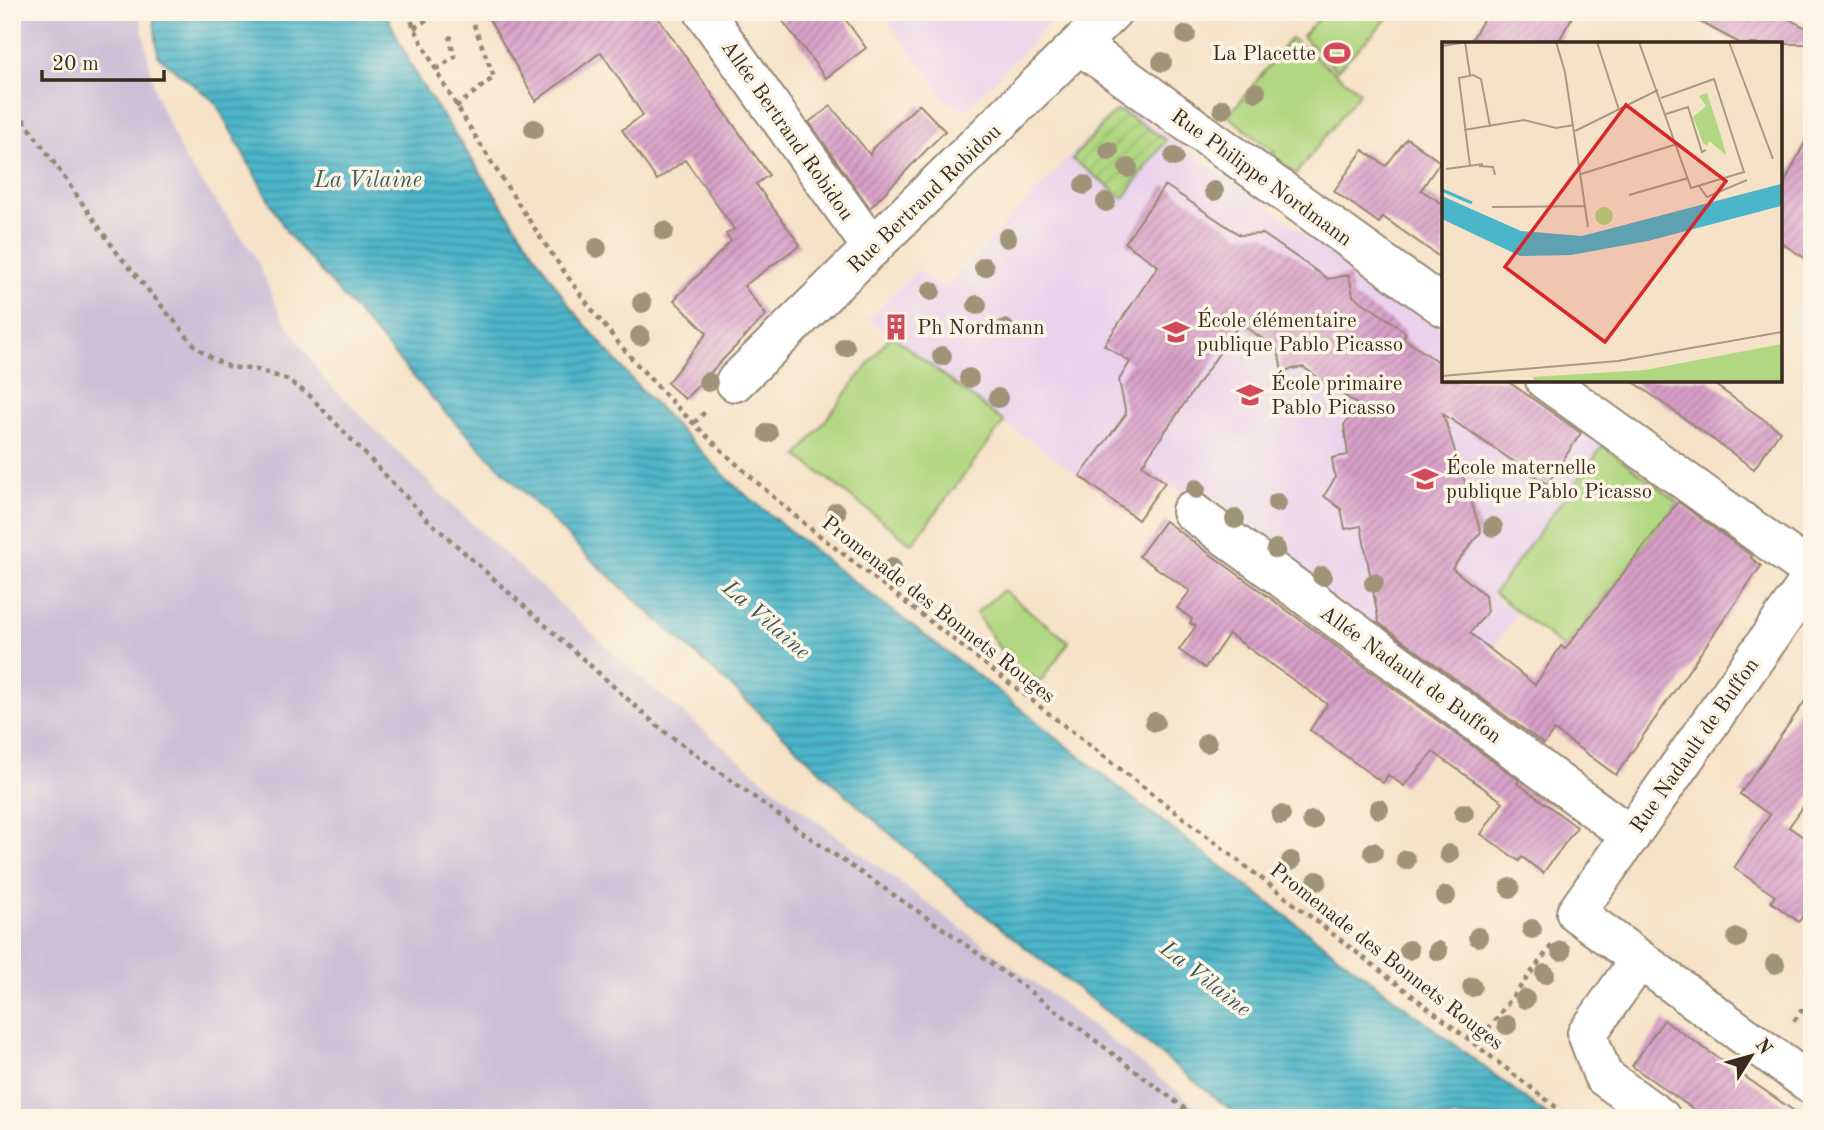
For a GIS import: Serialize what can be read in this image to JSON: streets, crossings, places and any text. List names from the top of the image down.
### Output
{
  "streets": {
    "street": [
      "Allée Bertrand Robidou",
      "Rue Philippe Nordmann",
      "Rue Bertrand Robidou",
      "Allée Nadault de Buffon",
      "Rue Nadault de Buffon"
    ],
    "path": ["Promenade des Bonnets Rouges"]
  },
  "crossings": [
    ["Allée Bertrand Robidou", "Rue Bertrand Robidou"],
    ["Rue Philippe Nordmann", "Rue Bertrand Robidou"],
    ["Allée Nadault de Buffon", "Rue Nadault de Buffon"]
  ],
  "water": ["La Vilaine"],
  "places": {
    "sports": ["La Placette"],
    "building": ["Ph Nordmann"],
    "school or university": ["École élémentaire publique Pablo Picasso", "École primaire Pablo Picasso", "École maternelle publique Pablo Picasso"]
  },
  "scale_bar": "20 m",
  "north": "top right"
}
